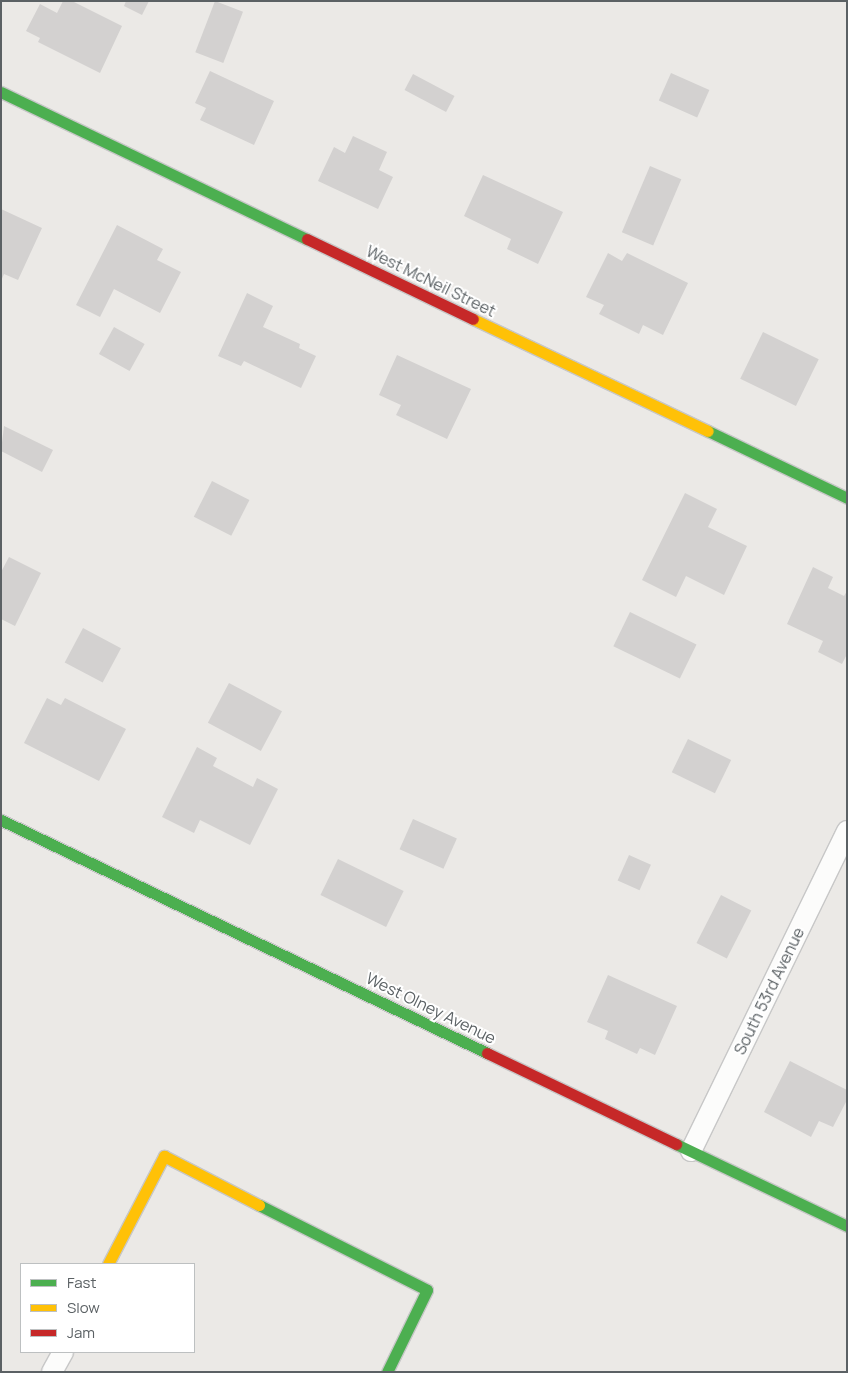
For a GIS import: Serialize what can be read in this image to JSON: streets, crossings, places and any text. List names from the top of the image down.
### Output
{
  "streets": {
    "street": ["West McNeil Street", "South 53rd Avenue", "West Olney Avenue"]
  },
  "crossings": [
    ["South 53rd Avenue", "West Olney Avenue"]
  ],
  "legend": ["Fast", "Slow", "Jam"]
}
